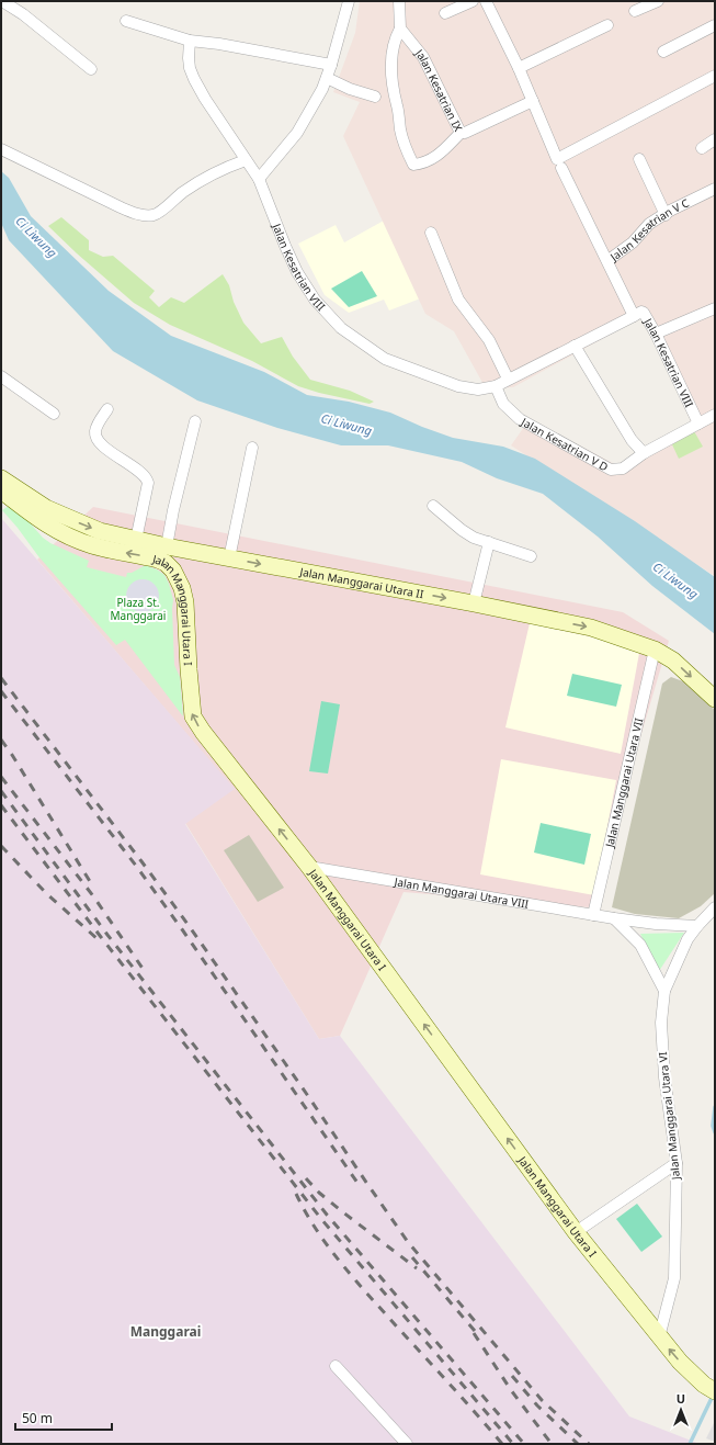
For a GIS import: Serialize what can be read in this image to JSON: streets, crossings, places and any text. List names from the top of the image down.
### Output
{
  "streets": {
    "street": [
      "Jalan Kesatrian IX",
      "Jalan Kesatrian V C",
      "Jalan Kesatrian VIII",
      "Jalan Kesatrian V D",
      "Jalan Manggarai Utara II",
      "Jalan Manggarai Utara I",
      "Jalan Manggarai Utara VII",
      "Jalan Manggarai Utara VIII",
      "Jalan Manggarai Utara VI"
    ]
  },
  "crossings": [
    ["Jalan Kesatrian V C", "Jalan Kesatrian VIII"],
    ["Jalan Kesatrian VIII", "Jalan Kesatrian V D"],
    ["Jalan Manggarai Utara II", "Jalan Manggarai Utara VII"],
    ["Jalan Manggarai Utara I", "Jalan Manggarai Utara VIII"],
    ["Jalan Manggarai Utara I", "Jalan Manggarai Utara VI"],
    ["Jalan Manggarai Utara VII", "Jalan Manggarai Utara VIII"],
    ["Jalan Manggarai Utara VIII", "Jalan Manggarai Utara VI"]
  ],
  "one_way": ["Jalan Manggarai Utara II", "Jalan Manggarai Utara I"],
  "districts": ["Manggarai"],
  "water": ["Ci Liwung"],
  "parks": ["Plaza St. Manggarai"],
  "scale_bar": "50 m",
  "north": "top"
}
